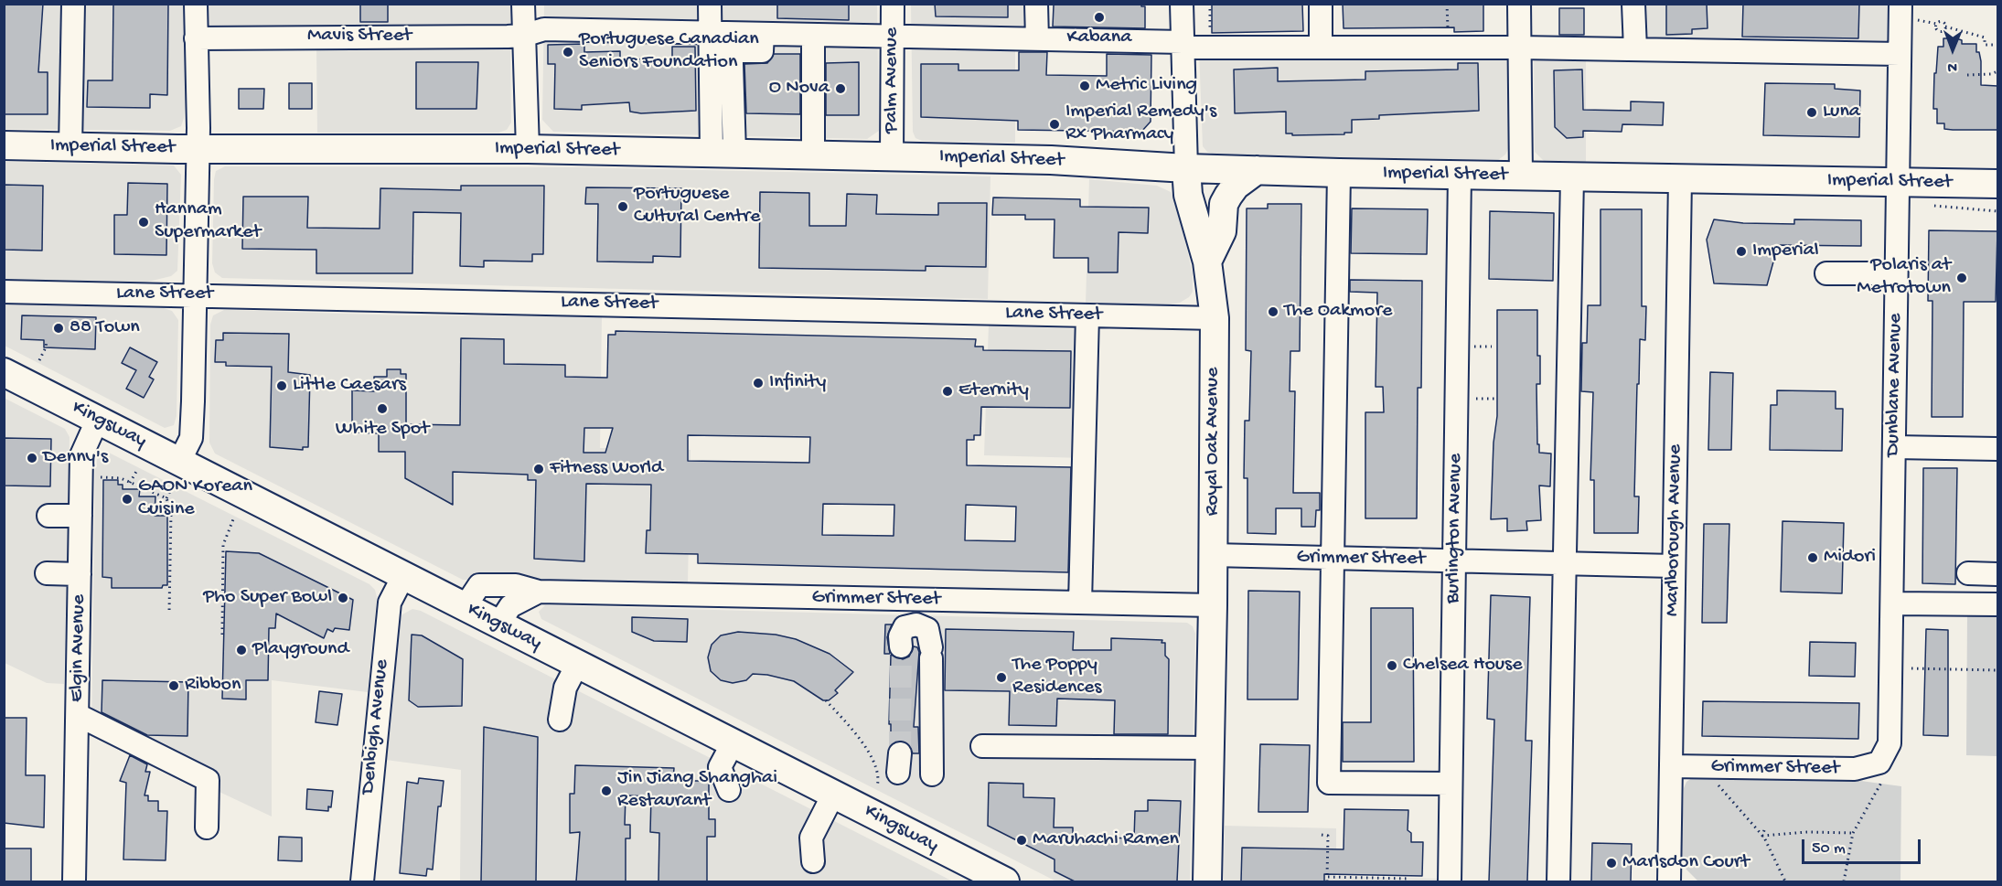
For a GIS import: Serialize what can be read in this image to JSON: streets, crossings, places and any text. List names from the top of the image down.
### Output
{
  "streets": {
    "main road": ["Imperial Street", "Kingsway", "Royal Oak Avenue"],
    "street": [
      "Mavis Street",
      "Palm Avenue",
      "Lane Street",
      "Dunblane Avenue",
      "Burlington Avenue",
      "Marlborough Avenue",
      "Grimmer Street",
      "Elgin Avenue",
      "Denbigh Avenue"
    ]
  },
  "crossings": [
    ["Mavis Street", "Palm Avenue"],
    ["Mavis Street", "Dunblane Avenue"],
    ["Mavis Street", "Royal Oak Avenue"],
    ["Palm Avenue", "Imperial Street"],
    ["Imperial Street", "Dunblane Avenue"],
    ["Imperial Street", "Royal Oak Avenue"],
    ["Imperial Street", "Burlington Avenue"],
    ["Imperial Street", "Marlborough Avenue"],
    ["Lane Street", "Royal Oak Avenue"],
    ["Dunblane Avenue", "Grimmer Street"],
    ["Kingsway", "Grimmer Street"],
    ["Kingsway", "Elgin Avenue"],
    ["Kingsway", "Denbigh Avenue"],
    ["Royal Oak Avenue", "Grimmer Street"],
    ["Burlington Avenue", "Grimmer Street"],
    ["Marlborough Avenue", "Grimmer Street"]
  ],
  "places": [
    "Kabana",
    "Portuguese Canadian Seniors Foundation",
    "Metric Living",
    "O Nova",
    "Luna",
    "Imperial Remedy's Rx Pharmacy",
    "Portuguese Cultural Centre",
    "Hannam Supermarket",
    "Imperial",
    "Polaris at Metrotown",
    "The Oakmore",
    "88 Town",
    "Infinity",
    "Little Caesars",
    "Eternity",
    "White Spot",
    "Denny's",
    "Fitness World",
    "GAON Korean Cuisine",
    "Midori",
    "Pho Super Bowl",
    "Playground",
    "Chelsea House",
    "The Poppy Residences",
    "Ribbon",
    "Jin Jiang Shanghai Restaurant",
    "Maruhachi Ramen",
    "Marlsdon Court"
  ],
  "scale_bar": "50 m",
  "north": "bottom"
}
